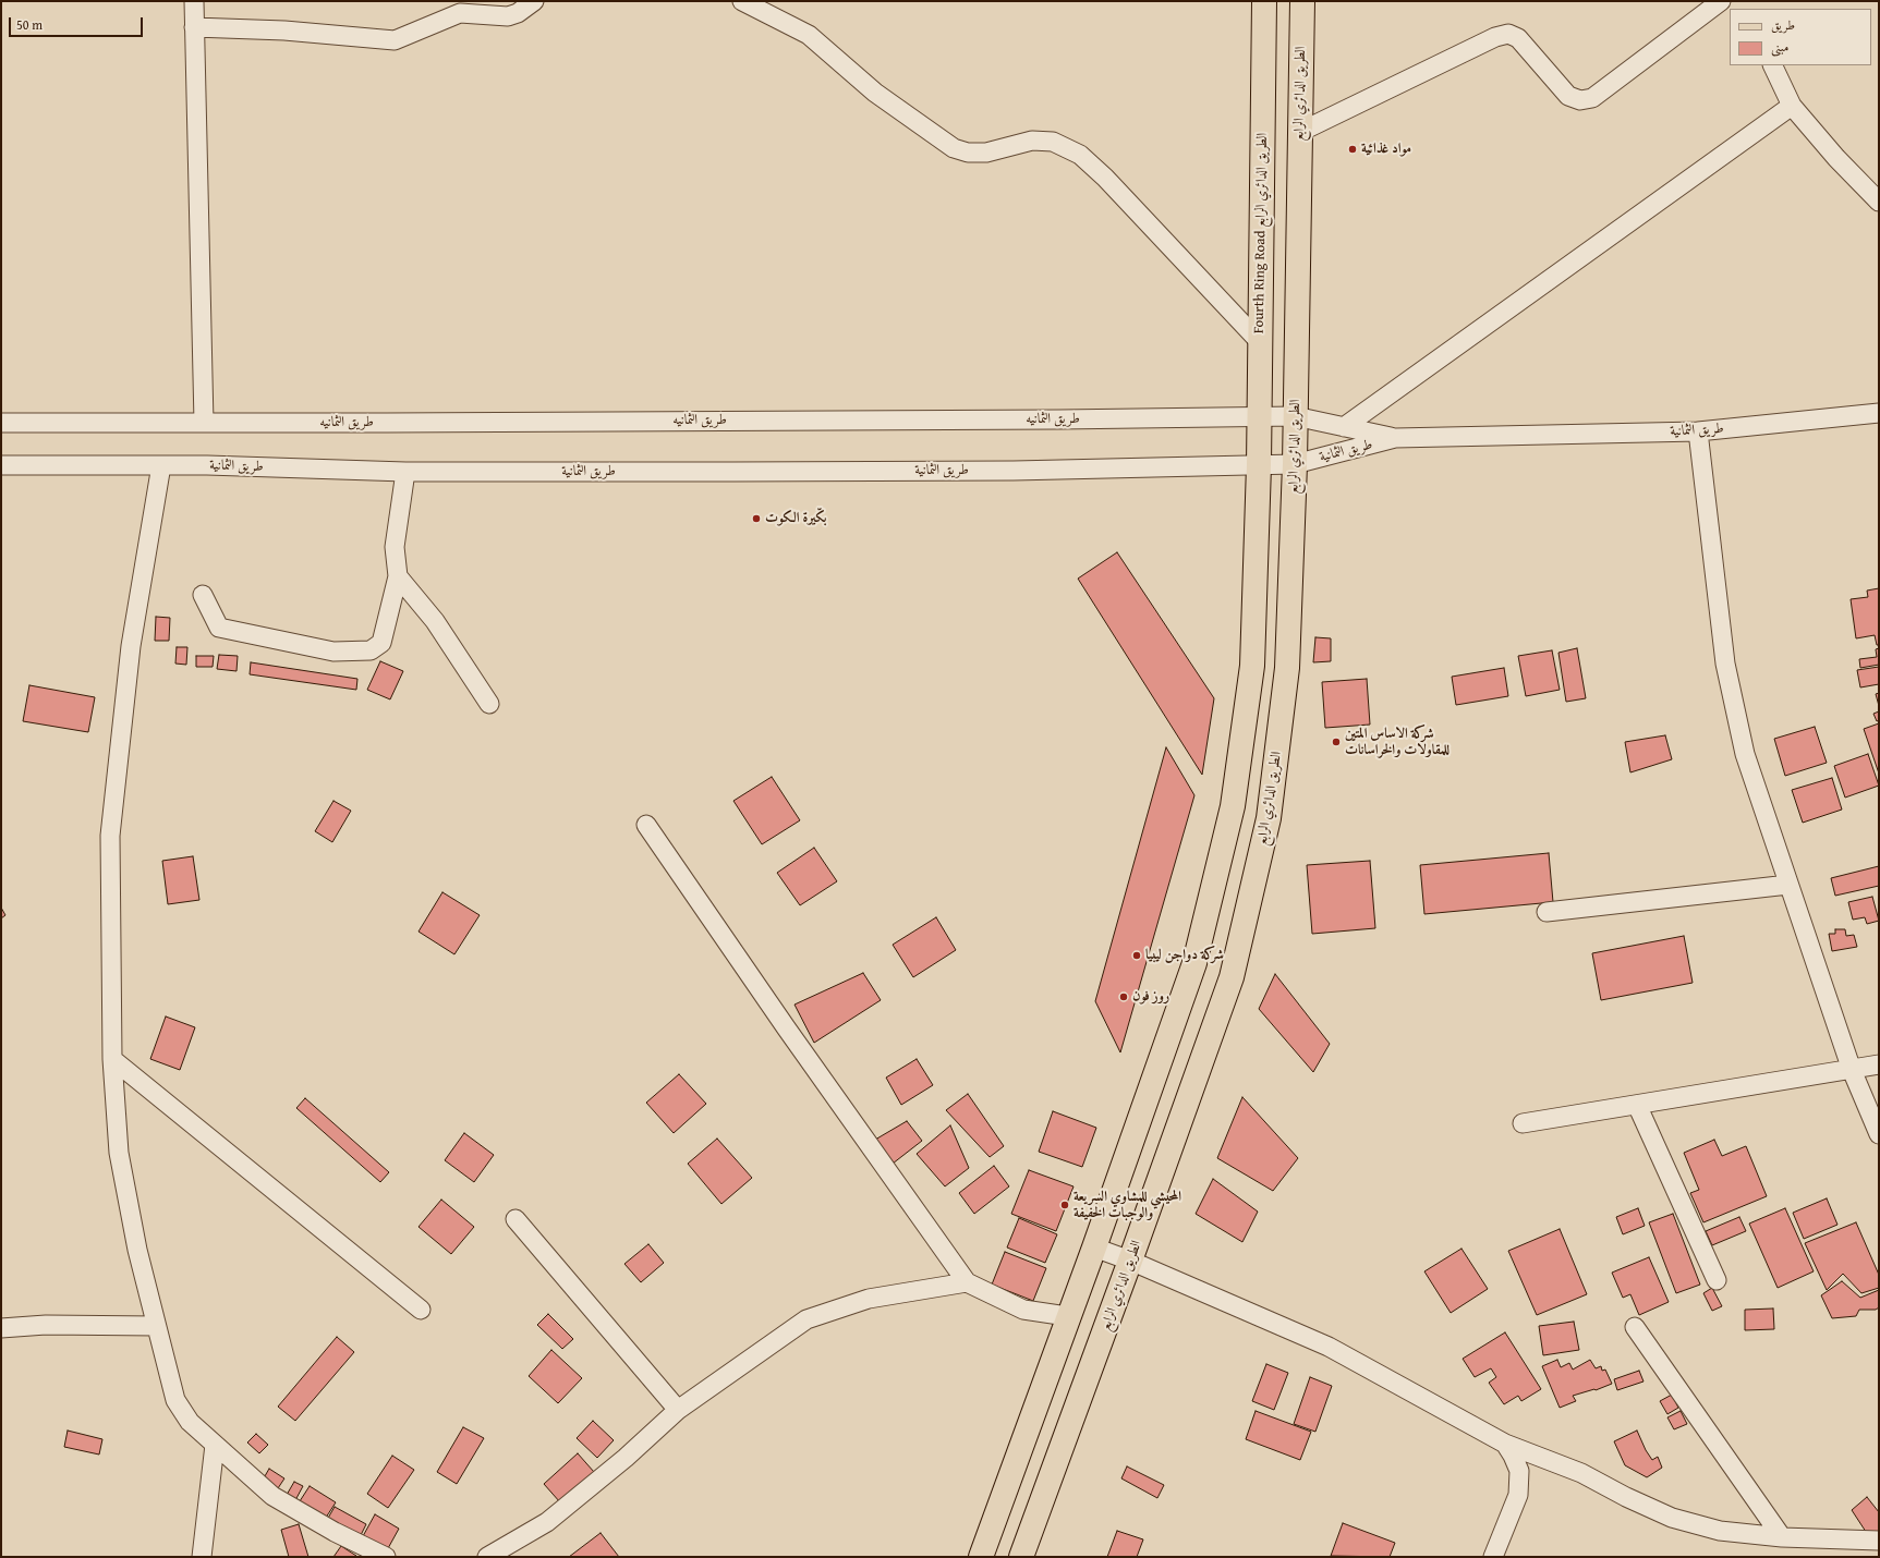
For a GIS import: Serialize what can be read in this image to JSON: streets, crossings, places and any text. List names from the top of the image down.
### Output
{
  "streets": {
    "main road": ["الطريق الدائري الرابع", "Fourth Ring Road الطريق الدائري الرابع"],
    "street": ["طريق الثمانيه", "طريق الثمانية"]
  },
  "crossings": [
    ["الطريق الدائري الرابع", "طريق الثمانيه"],
    ["الطريق الدائري الرابع", "طريق الثمانية"],
    ["Fourth Ring Road الطريق الدائري الرابع", "طريق الثمانيه"],
    ["Fourth Ring Road الطريق الدائري الرابع", "طريق الثمانية"],
    ["طريق الثمانيه", "طريق الثمانية"]
  ],
  "places": [
    "مواد غذائية",
    "بكّيرة الكوت",
    "شركة الاساس المتين للمقاولات والخراسانات",
    "شركة دواجن ليبيا",
    "روز فون",
    "المحيشي للمشاوي السريعة والوجبات الخفيفة"
  ],
  "legend": ["طريق", "مبنى"],
  "scale_bar": "50 m"
}
